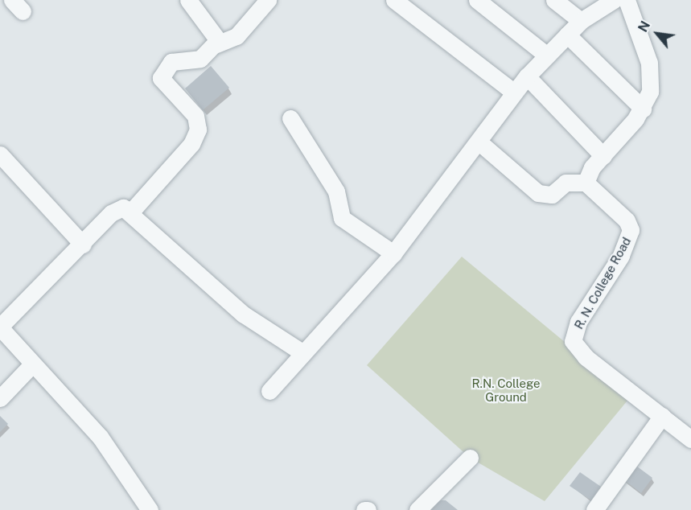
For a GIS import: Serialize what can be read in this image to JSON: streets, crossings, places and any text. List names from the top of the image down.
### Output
{
  "streets": {
    "street": ["R. N. College Road"]
  },
  "parks": ["R.N. College Ground"],
  "north": "top left"
}
